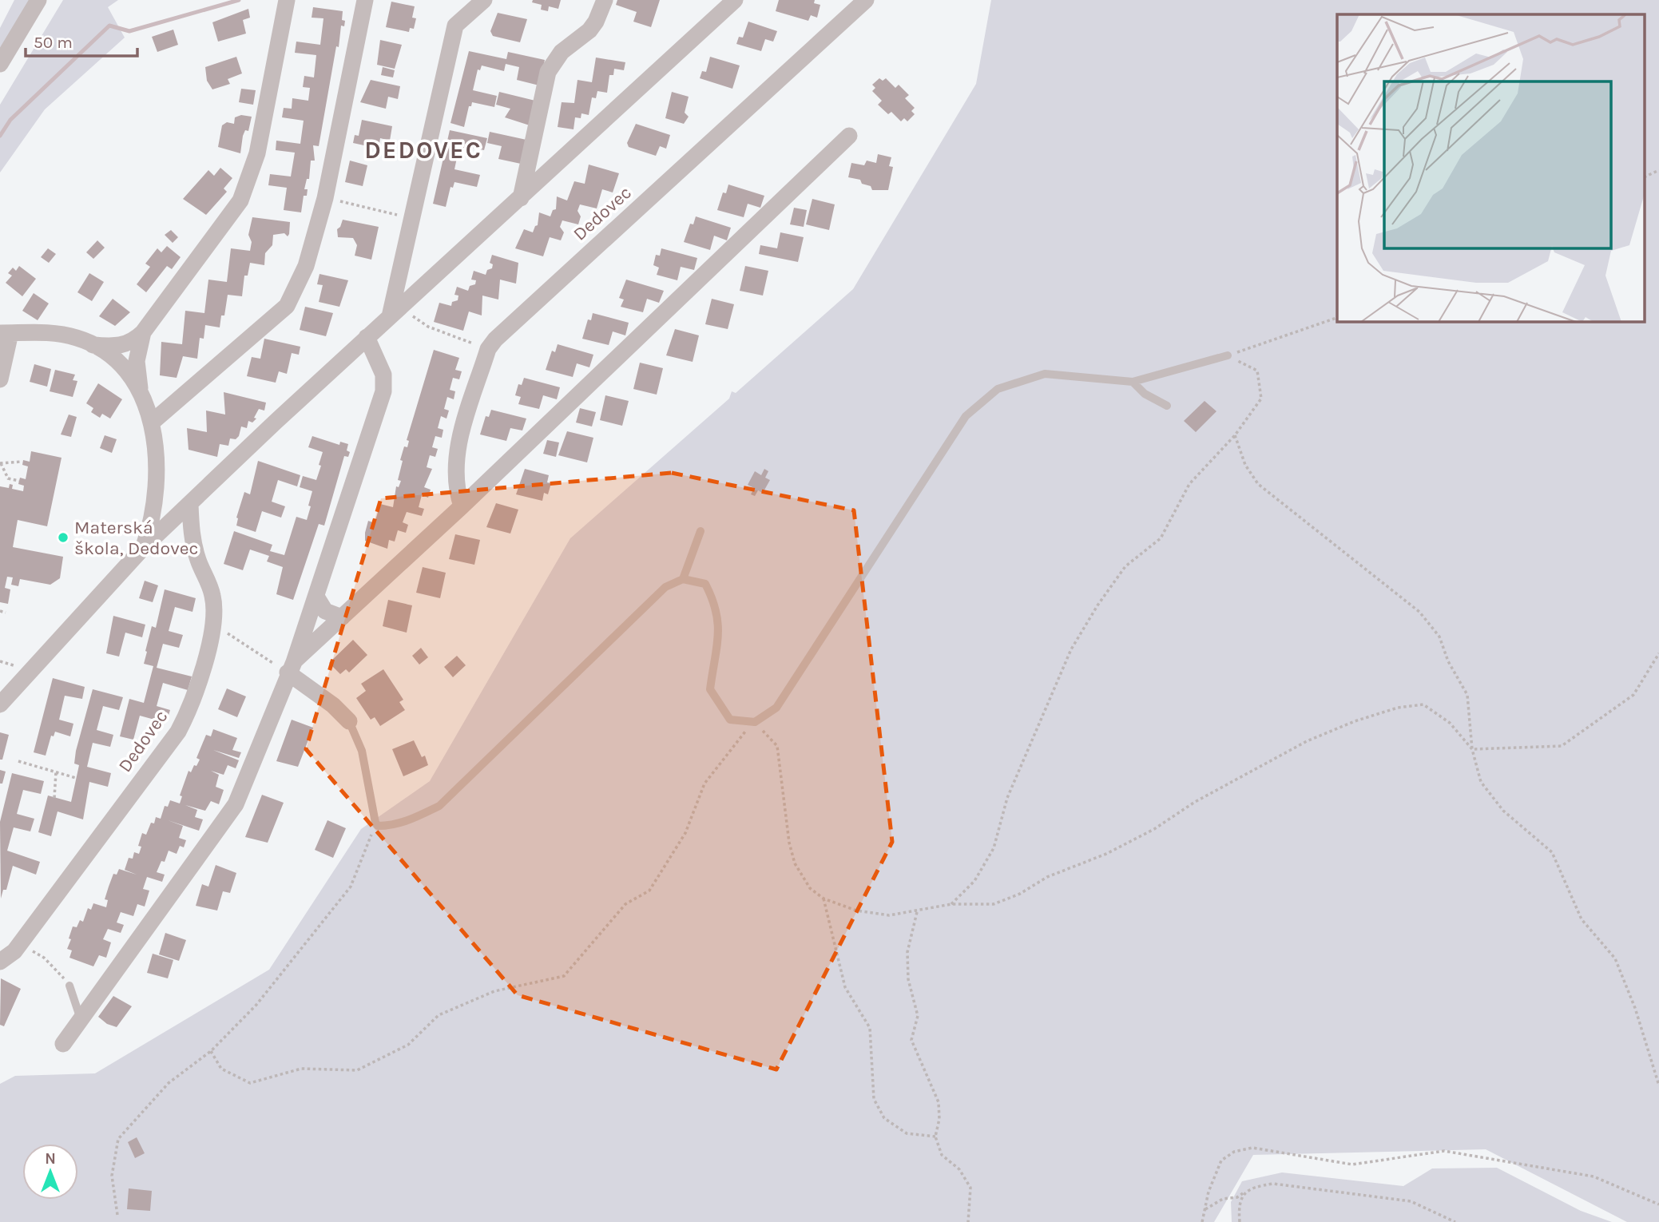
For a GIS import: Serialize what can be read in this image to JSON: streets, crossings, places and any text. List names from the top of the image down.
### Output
{
  "streets": {
    "street": ["Dedovec"]
  },
  "districts": ["DEDOVEC"],
  "places": ["Materská škola, Dedovec"],
  "scale_bar": "50 m",
  "north": "top"
}
